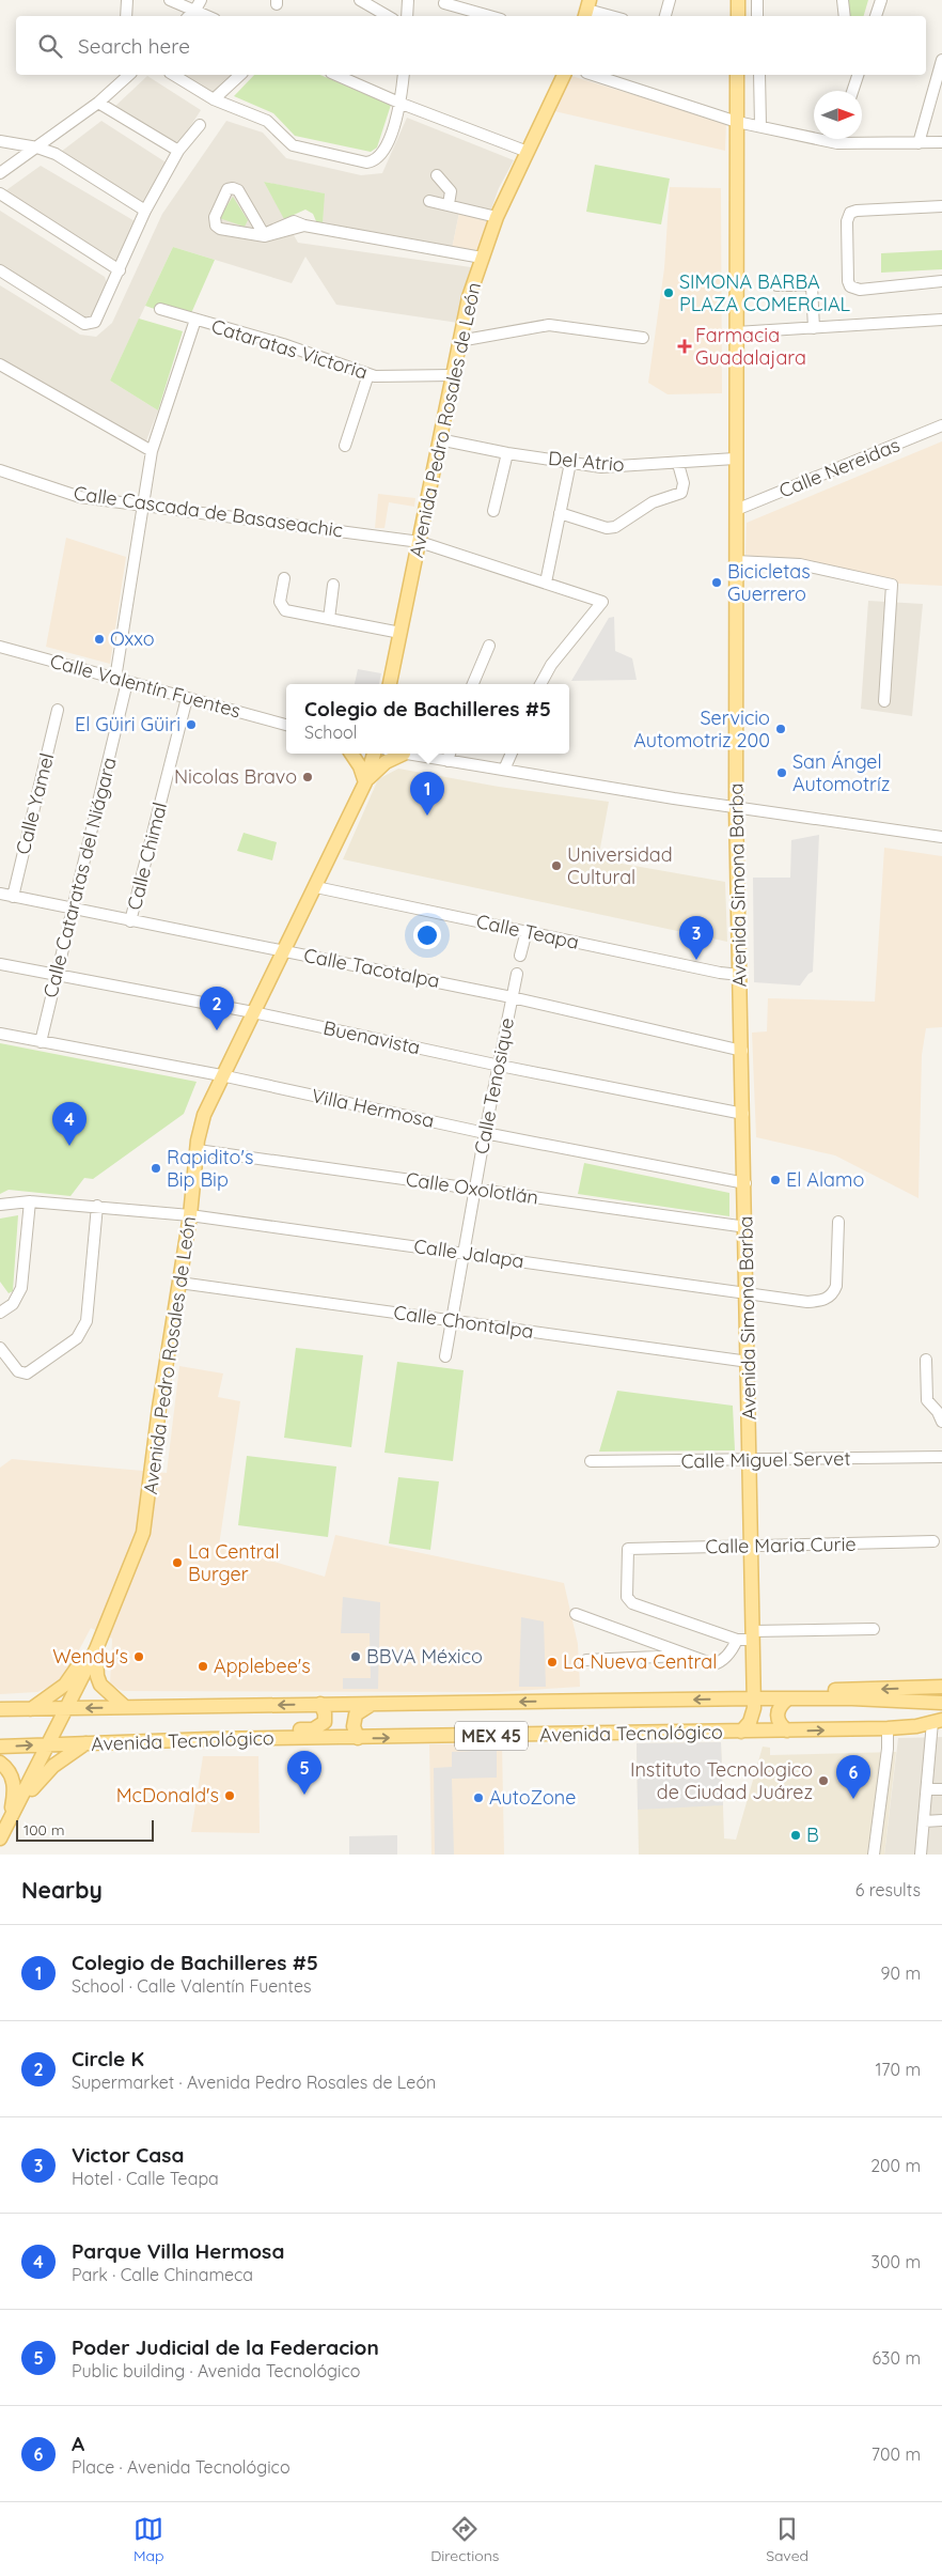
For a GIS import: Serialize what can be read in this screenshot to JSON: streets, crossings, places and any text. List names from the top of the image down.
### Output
{
  "streets": {
    "main road": [
      "Avenida Pedro Rosales de León",
      "Avenida Simona Barba",
      "Avenida Tecnológico",
      "MEX 45"
    ],
    "street": [
      "Cataratas Victoria",
      "Del Atrio",
      "Calle Nereidas",
      "Calle Cascada de Basaseachic",
      "Calle Valentín Fuentes",
      "Calle Yamel",
      "Calle Chimal",
      "Calle Cataratas del Niágara",
      "Calle Teapa",
      "Calle Tacotalpa",
      "Buenavista",
      "Calle Tenosique",
      "Villa Hermosa",
      "Calle Oxolotlán",
      "Calle Jalapa",
      "Calle Chontalpa",
      "Calle Miguel Servet",
      "Calle Maria Curie"
    ]
  },
  "crossings": [
    ["Cataratas Victoria", "Avenida Pedro Rosales de León"],
    ["Avenida Pedro Rosales de León", "Del Atrio"],
    ["Avenida Pedro Rosales de León", "Calle Cascada de Basaseachic"],
    ["Avenida Pedro Rosales de León", "Calle Teapa"],
    ["Avenida Pedro Rosales de León", "Calle Tacotalpa"],
    ["Avenida Pedro Rosales de León", "Buenavista"],
    ["Avenida Pedro Rosales de León", "Villa Hermosa"],
    ["Avenida Pedro Rosales de León", "Calle Oxolotlán"],
    ["Avenida Pedro Rosales de León", "Calle Jalapa"],
    ["Avenida Pedro Rosales de León", "Calle Chontalpa"],
    ["Avenida Pedro Rosales de León", "Avenida Tecnológico"],
    ["Del Atrio", "Avenida Simona Barba"],
    ["Calle Nereidas", "Avenida Simona Barba"],
    ["Calle Valentín Fuentes", "Calle Chimal"],
    ["Calle Valentín Fuentes", "Calle Cataratas del Niágara"],
    ["Calle Yamel", "Calle Tacotalpa"],
    ["Calle Chimal", "Calle Tacotalpa"],
    ["Calle Cataratas del Niágara", "Calle Tacotalpa"],
    ["Calle Cataratas del Niágara", "Buenavista"],
    ["Calle Cataratas del Niágara", "Villa Hermosa"],
    ["Avenida Simona Barba", "Calle Teapa"],
    ["Avenida Simona Barba", "Calle Tacotalpa"],
    ["Avenida Simona Barba", "Buenavista"],
    ["Avenida Simona Barba", "Villa Hermosa"],
    ["Avenida Simona Barba", "Calle Oxolotlán"],
    ["Avenida Simona Barba", "Calle Jalapa"],
    ["Avenida Simona Barba", "Calle Chontalpa"],
    ["Avenida Simona Barba", "Calle Miguel Servet"],
    ["Avenida Simona Barba", "Calle Maria Curie"],
    ["Avenida Simona Barba", "Avenida Tecnológico"],
    ["Calle Tacotalpa", "Calle Tenosique"],
    ["Buenavista", "Calle Tenosique"],
    ["Calle Tenosique", "Villa Hermosa"],
    ["Calle Tenosique", "Calle Oxolotlán"],
    ["Calle Tenosique", "Calle Jalapa"],
    ["Calle Tenosique", "Calle Chontalpa"]
  ],
  "places": {
    "other": [
      "SIMONA BARBA PLAZA COMERCIAL",
      "Bicicletas Guerrero",
      "Oxxo",
      "El Güiri Güiri",
      "Servicio Automotriz 200",
      "San Ángel Automotríz",
      "Nicolas Bravo",
      "Universidad Cultural",
      "Rapidito's Bip Bip",
      "El Alamo",
      "La Central Burger",
      "Wendy's",
      "BBVA México",
      "La Nueva Central",
      "Applebee's",
      "Instituto Tecnologico de Ciudad Juárez",
      "McDonald's",
      "AutoZone",
      "B"
    ],
    "health": ["Farmacia Guadalajara"]
  },
  "scale_bar": "100 m",
  "north": "right",
  "page": {
    "search": "Search here",
    "popup": ["Colegio de Bachilleres #5", "School"],
    "pins": [
      "1",
      "3",
      "2",
      "4",
      "5",
      "6"
    ],
    "scale": "100 m",
    "heading": ["Nearby", "6 results"],
    "list": [
      {
        "mark": "1",
        "name": "Colegio de Bachilleres #5",
        "note": "School · Calle Valentín Fuentes",
        "value": "90 m"
      },
      {
        "mark": "2",
        "name": "Circle K",
        "note": "Supermarket · Avenida Pedro Rosales de León",
        "value": "170 m"
      },
      {
        "mark": "3",
        "name": "Victor Casa",
        "note": "Hotel · Calle Teapa",
        "value": "200 m"
      },
      {
        "mark": "4",
        "name": "Parque Villa Hermosa",
        "note": "Park · Calle Chinameca",
        "value": "300 m"
      },
      {
        "mark": "5",
        "name": "Poder Judicial de la Federacion",
        "note": "Public building · Avenida Tecnológico",
        "value": "630 m"
      },
      {
        "mark": "6",
        "name": "A",
        "note": "Place · Avenida Tecnológico",
        "value": "700 m"
      }
    ],
    "nav": ["Map", "Directions", "Saved"]
  }
}
